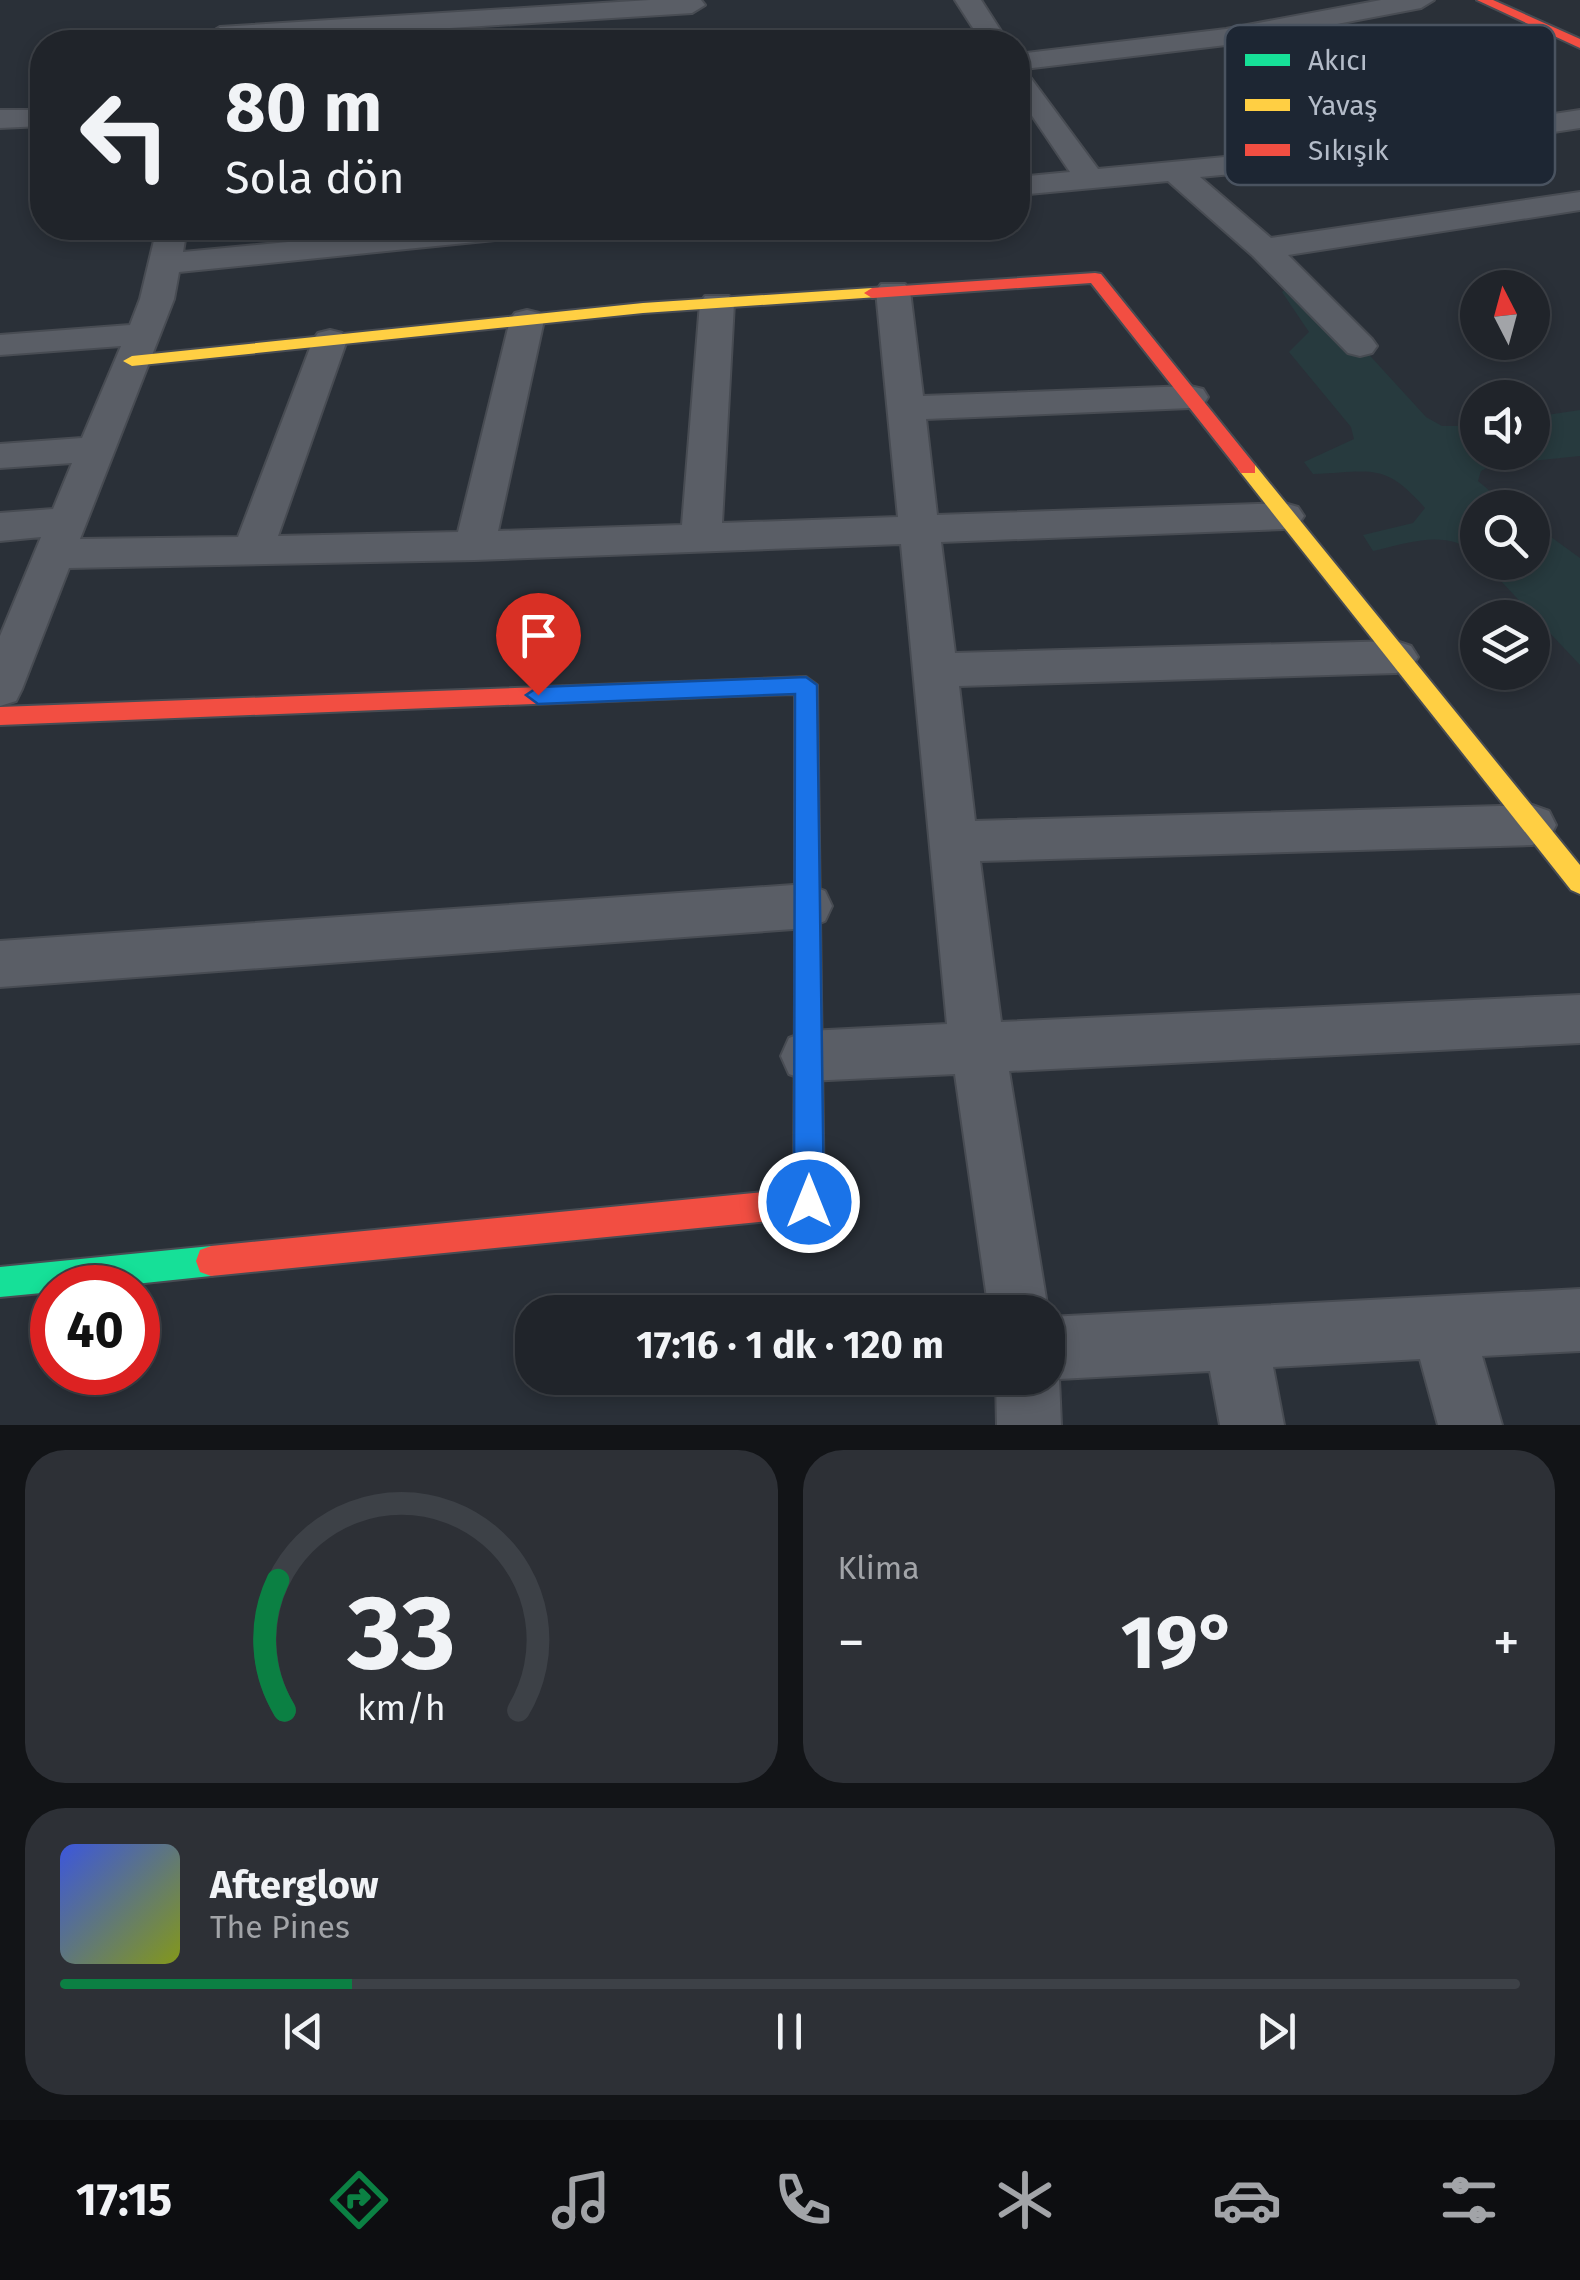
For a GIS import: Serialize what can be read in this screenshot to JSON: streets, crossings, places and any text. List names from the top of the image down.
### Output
{
  "legend": ["Akıcı", "Yavaş", "Sıkışık"],
  "north": "top",
  "page": {
    "turn": ["80 m", "Sola dön"],
    "limit": "40",
    "trip": "17:16 · 1 dk · 120 m",
    "tile": "Klima",
    "heat": ["−", "19°", "+"],
    "song": ["Afterglow", "The Pines"],
    "tabs": "17:15",
    "gauge": ["33", "km/h"]
  }
}
